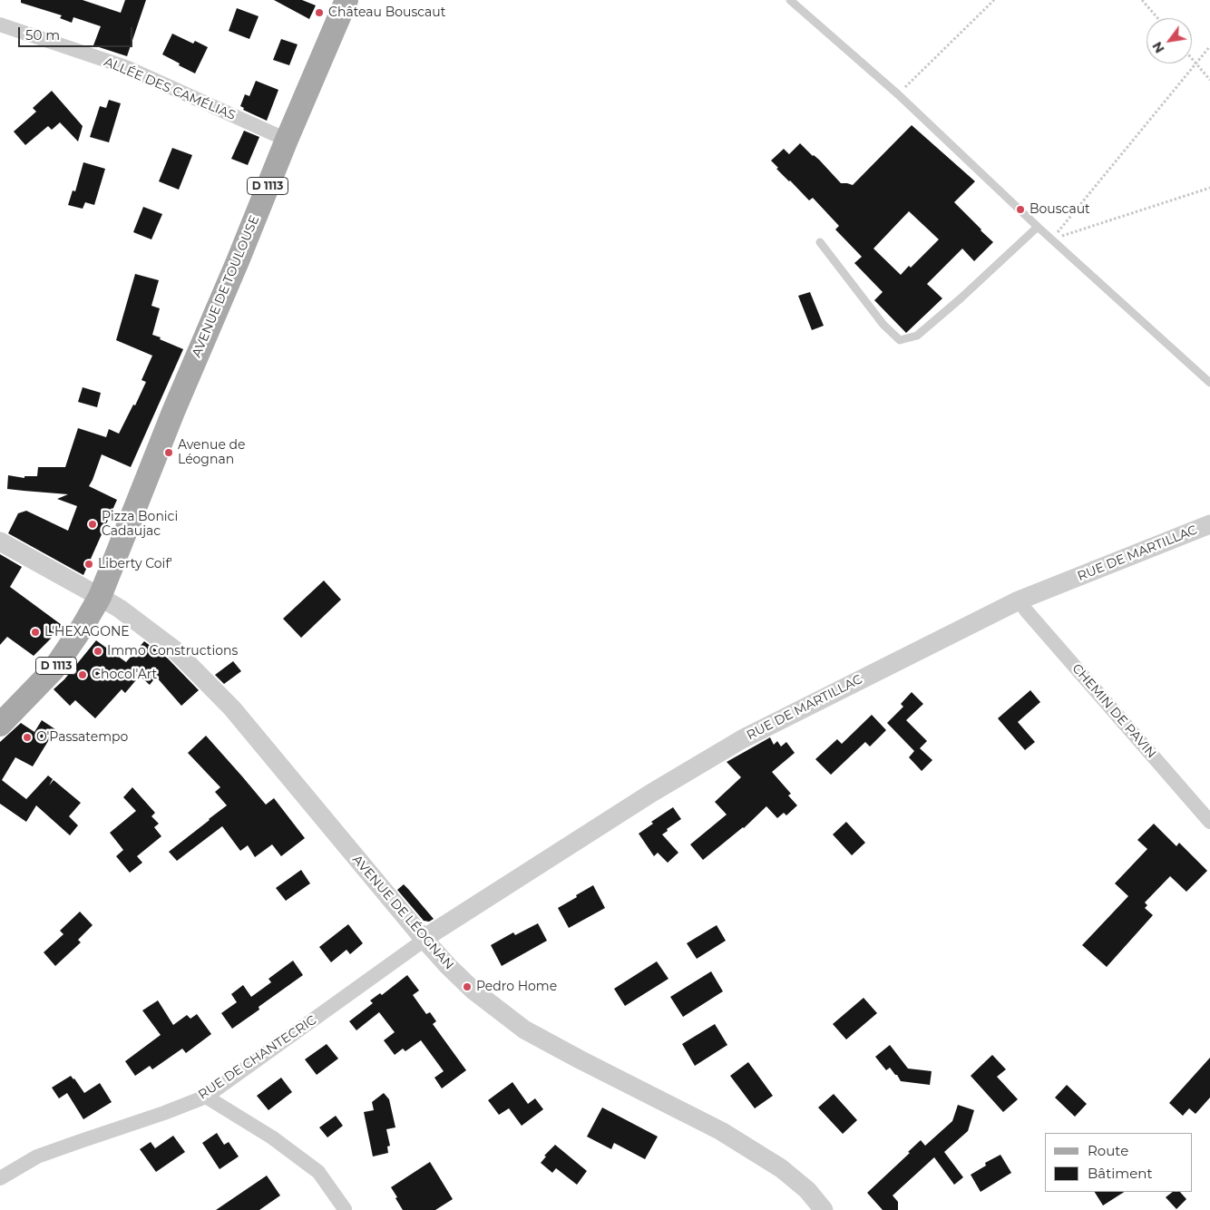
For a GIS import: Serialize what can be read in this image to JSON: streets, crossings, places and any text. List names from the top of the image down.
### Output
{
  "streets": {
    "main road": ["D 1113", "AVENUE DE TOULOUSE"],
    "street": [
      "ALLÉE DES CAMÉLIAS",
      "RUE DE MARTILLAC",
      "CHEMIN DE PAVIN",
      "AVENUE DE LÉOGNAN",
      "RUE DE CHANTECRIC"
    ]
  },
  "crossings": [
    ["ALLÉE DES CAMÉLIAS", "AVENUE DE TOULOUSE"],
    ["D 1113", "AVENUE DE TOULOUSE"],
    ["D 1113", "AVENUE DE LÉOGNAN"],
    ["AVENUE DE TOULOUSE", "AVENUE DE LÉOGNAN"],
    ["RUE DE MARTILLAC", "CHEMIN DE PAVIN"],
    ["RUE DE MARTILLAC", "AVENUE DE LÉOGNAN"],
    ["RUE DE MARTILLAC", "RUE DE CHANTECRIC"],
    ["AVENUE DE LÉOGNAN", "RUE DE CHANTECRIC"]
  ],
  "places": [
    "Château Bouscaut",
    "Bouscaut",
    "Avenue de Léognan",
    "Pizza Bonici Cadaujac",
    "Liberty Coif'",
    "L'HEXAGONE",
    "Immo Constructions",
    "Chocol'Art",
    "O'Passatempo",
    "Pedro Home"
  ],
  "legend": ["Route", "Bâtiment"],
  "scale_bar": "50 m",
  "north": "bottom left"
}
